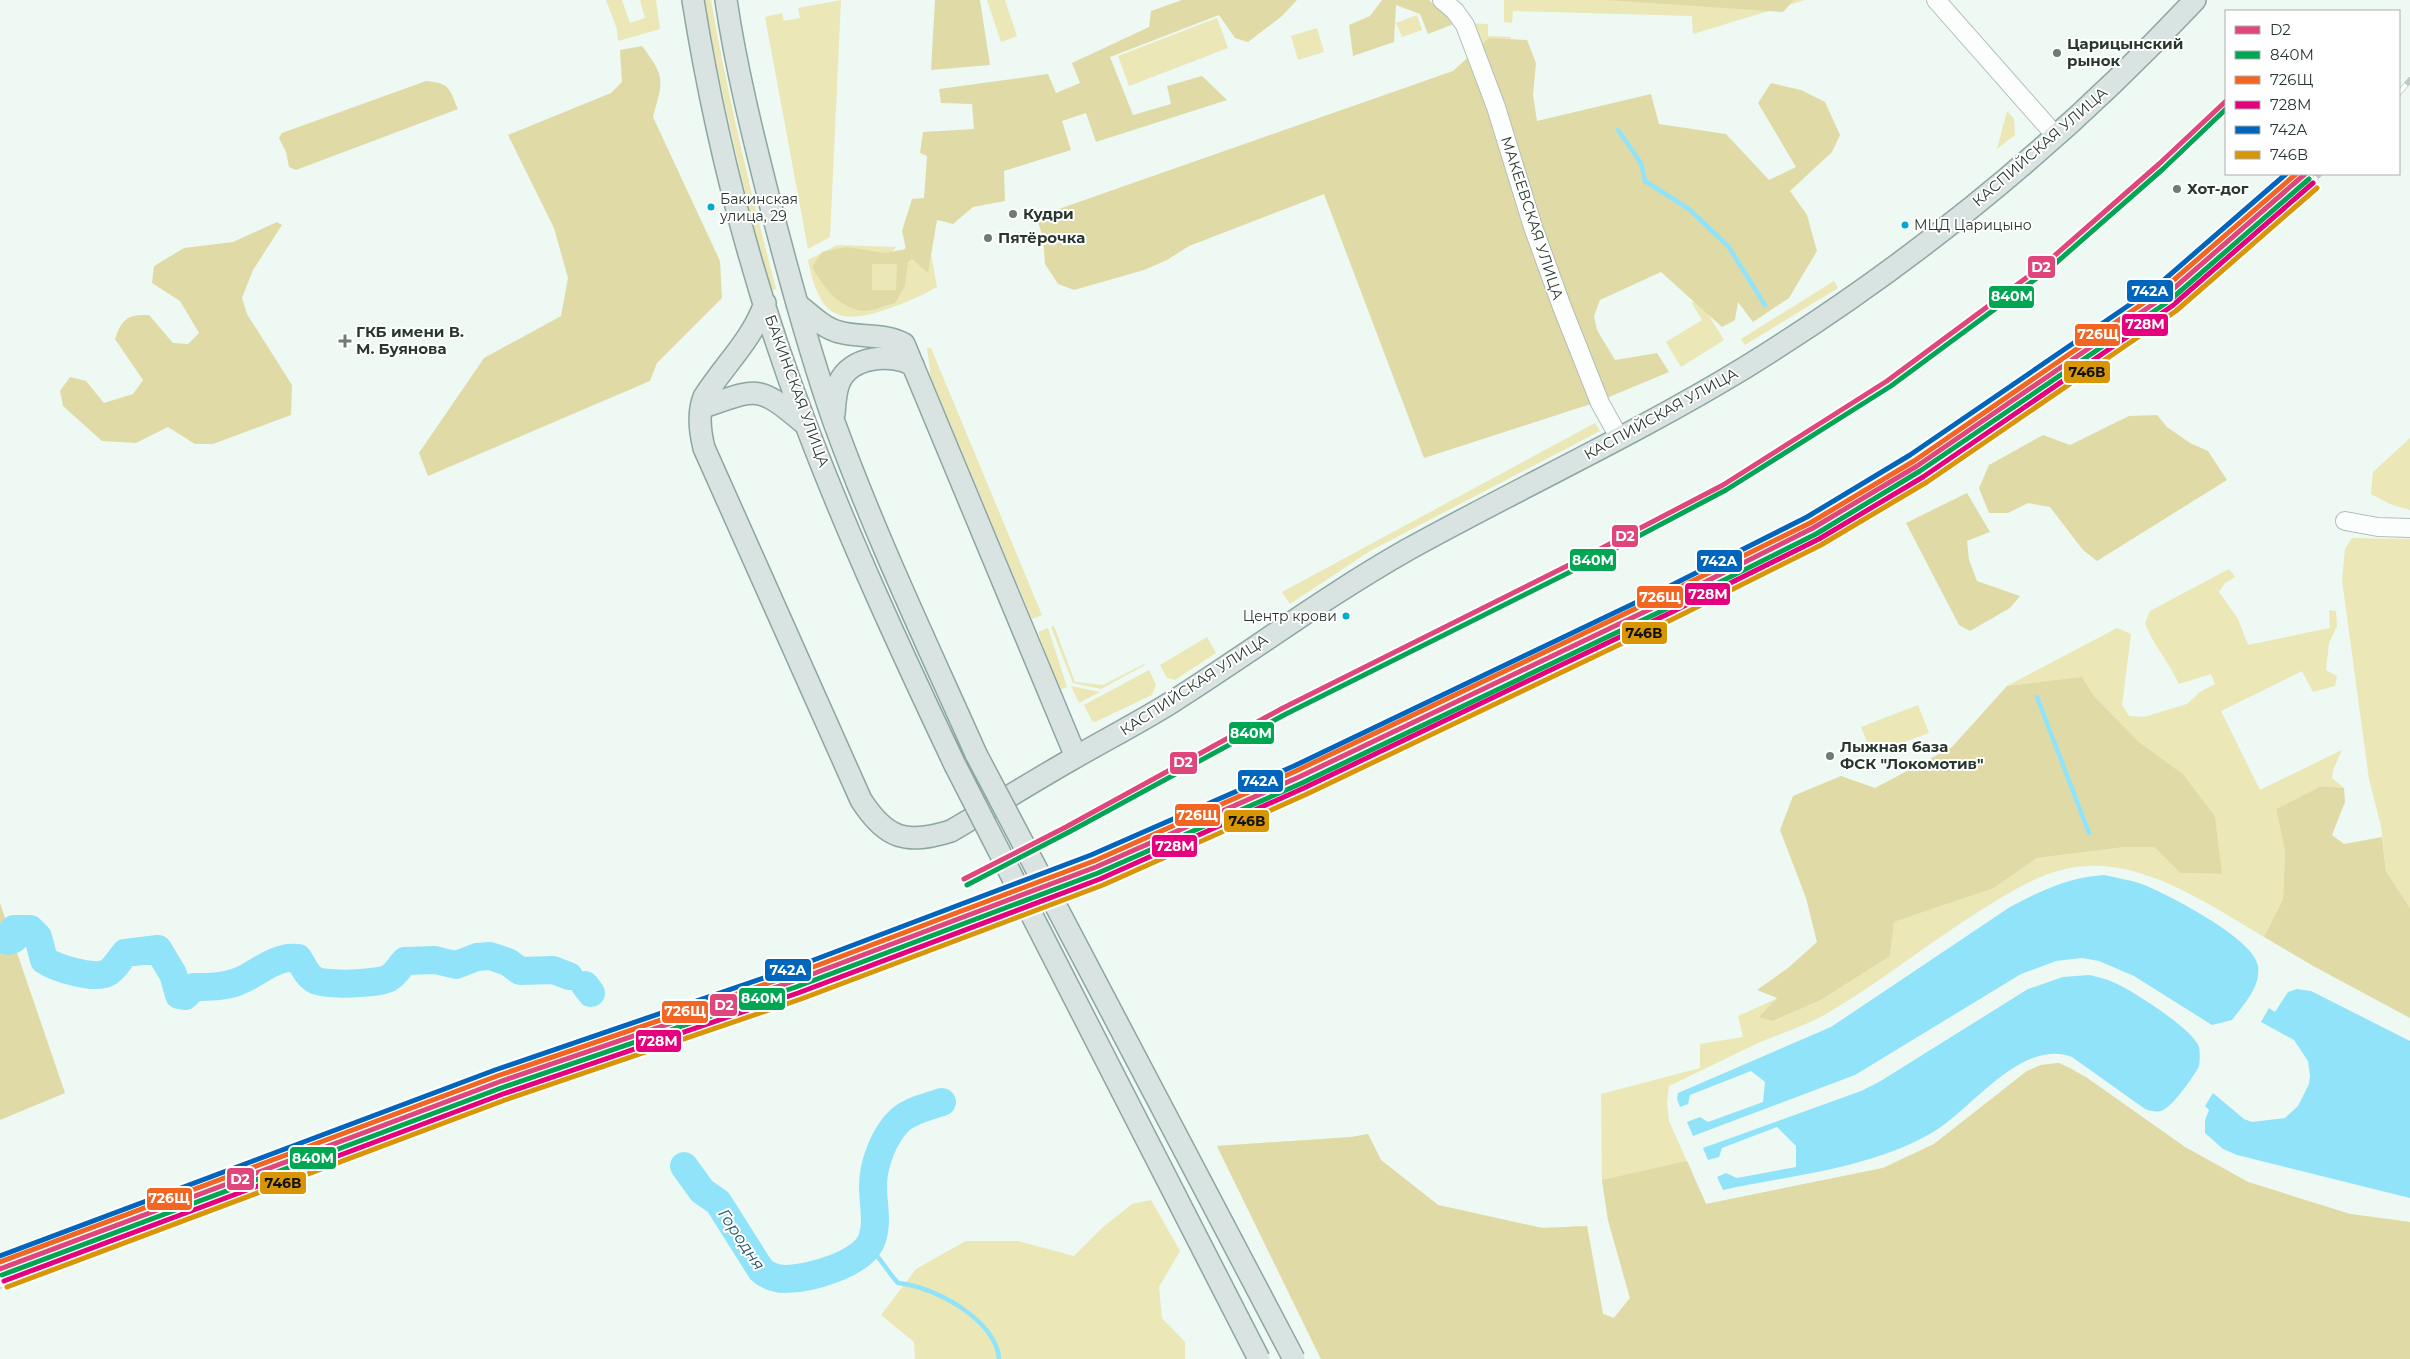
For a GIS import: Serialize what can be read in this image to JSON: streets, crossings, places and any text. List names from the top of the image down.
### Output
{
  "streets": {
    "main road": ["КАСПИЙСКАЯ УЛИЦА", "БАКИНСКАЯ УЛИЦА"],
    "street": ["МАКЕЕВСКАЯ УЛИЦА"]
  },
  "crossings": [
    ["КАСПИЙСКАЯ УЛИЦА", "МАКЕЕВСКАЯ УЛИЦА"]
  ],
  "water": ["Городня"],
  "places": {
    "other": [
      "Царицынский рынок",
      "Хот-дог",
      "Бакинская улица, 29",
      "Кудри",
      "МЦД Царицыно",
      "Пятёрочка",
      "Центр крови",
      "Лыжная база ФСК \"Локомотив\""
    ],
    "health": ["ГКБ имени В. М. Буянова"]
  },
  "lines": [
    "transit line D2",
    "transit line 840М",
    "transit line 726Щ",
    "transit line 742А",
    "transit line 728М",
    "transit line 746В"
  ],
  "legend": [
    "D2",
    "840М",
    "726Щ",
    "728М",
    "742А",
    "746В"
  ]
}
